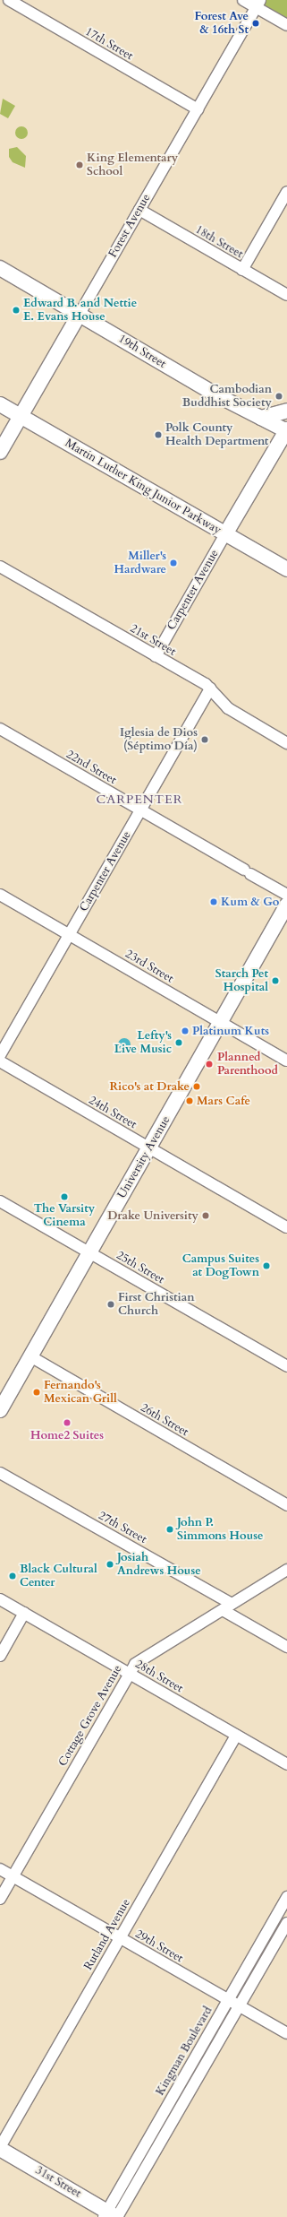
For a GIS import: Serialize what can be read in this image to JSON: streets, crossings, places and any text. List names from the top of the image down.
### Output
{
  "streets": {
    "main road": [
      "Forest Avenue",
      "19th Street",
      "Martin Luther King Junior Parkway",
      "Carpenter Avenue",
      "University Avenue",
      "31st Street"
    ],
    "street": [
      "17th Street",
      "18th Street",
      "21st Street",
      "22nd Street",
      "23rd Street",
      "24th Street",
      "25th Street",
      "26th Street",
      "27th Street",
      "28th Street",
      "Cottage Grove Avenue",
      "Rutland Avenue",
      "29th Street",
      "Kingman Boulevard"
    ]
  },
  "crossings": [
    ["17th Street", "Forest Avenue"],
    ["Forest Avenue", "18th Street"],
    ["Forest Avenue", "19th Street"],
    ["Forest Avenue", "Martin Luther King Junior Parkway"],
    ["19th Street", "Carpenter Avenue"],
    ["Martin Luther King Junior Parkway", "Carpenter Avenue"],
    ["Carpenter Avenue", "21st Street"],
    ["Carpenter Avenue", "22nd Street"],
    ["Carpenter Avenue", "23rd Street"],
    ["23rd Street", "University Avenue"],
    ["24th Street", "University Avenue"],
    ["University Avenue", "25th Street"],
    ["University Avenue", "26th Street"],
    ["27th Street", "Cottage Grove Avenue"],
    ["28th Street", "Cottage Grove Avenue"],
    ["28th Street", "Rutland Avenue"],
    ["Cottage Grove Avenue", "29th Street"],
    ["Rutland Avenue", "29th Street"],
    ["Rutland Avenue", "31st Street"],
    ["29th Street", "Kingman Boulevard"],
    ["Kingman Boulevard", "31st Street"]
  ],
  "districts": ["CARPENTER"],
  "places": [
    "Forest Ave & 16th St",
    "King Elementary School",
    "Edward B. and Nettie E. Evans House",
    "Cambodian Buddhist Society",
    "Polk County Health Department",
    "Miller's Hardware",
    "Iglesia de Dios (Séptimo Día)",
    "Kum & Go",
    "Starch Pet Hospital",
    "Platinum Kuts",
    "Lefty's Live Music",
    "Planned Parenthood",
    "Rico's at Drake",
    "Mars Cafe",
    "The Varsity Cinema",
    "Drake University",
    "Campus Suites at DogTown",
    "First Christian Church",
    "Fernando's Mexican Grill",
    "Home2 Suites",
    "John P. Simmons House",
    "Josiah Andrews House",
    "Black Cultural Center"
  ]
}
